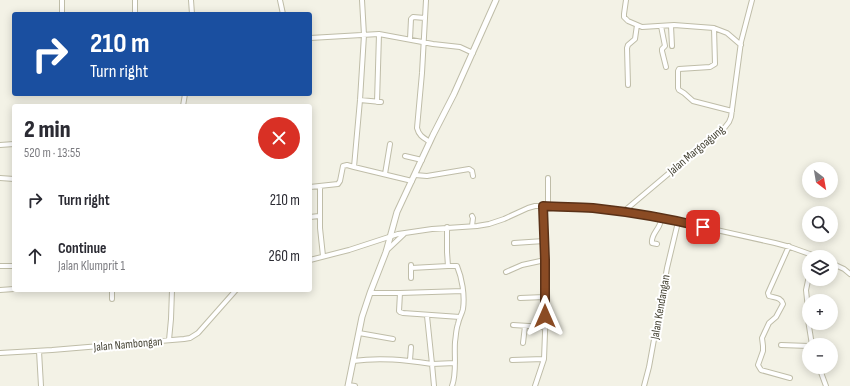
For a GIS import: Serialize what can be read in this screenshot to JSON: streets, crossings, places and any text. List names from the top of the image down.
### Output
{
  "streets": {
    "street": ["Jalan Margoagung", "Jalan Kendangan", "Jalan Nambongan"]
  },
  "north": "bottom right",
  "page": {
    "turn": ["210 m", "Turn right"],
    "heading": ["2 min", "520 m · 13:55"],
    "map_buttons": ["+", "−"],
    "list": [
      {
        "name": "Turn right",
        "value": "210 m"
      },
      {
        "name": "Continue",
        "note": "Jalan Klumprit 1",
        "value": "260 m"
      }
    ]
  }
}
